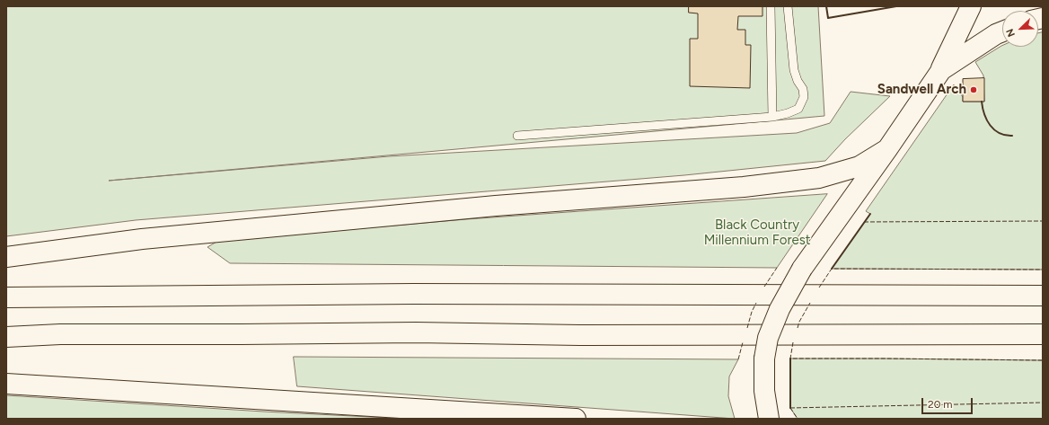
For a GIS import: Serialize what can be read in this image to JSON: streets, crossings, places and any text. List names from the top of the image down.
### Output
{
  "parks": ["Black Country Millennium Forest"],
  "places": ["Sandwell Arch"],
  "scale_bar": "20 m",
  "north": "bottom left"
}
